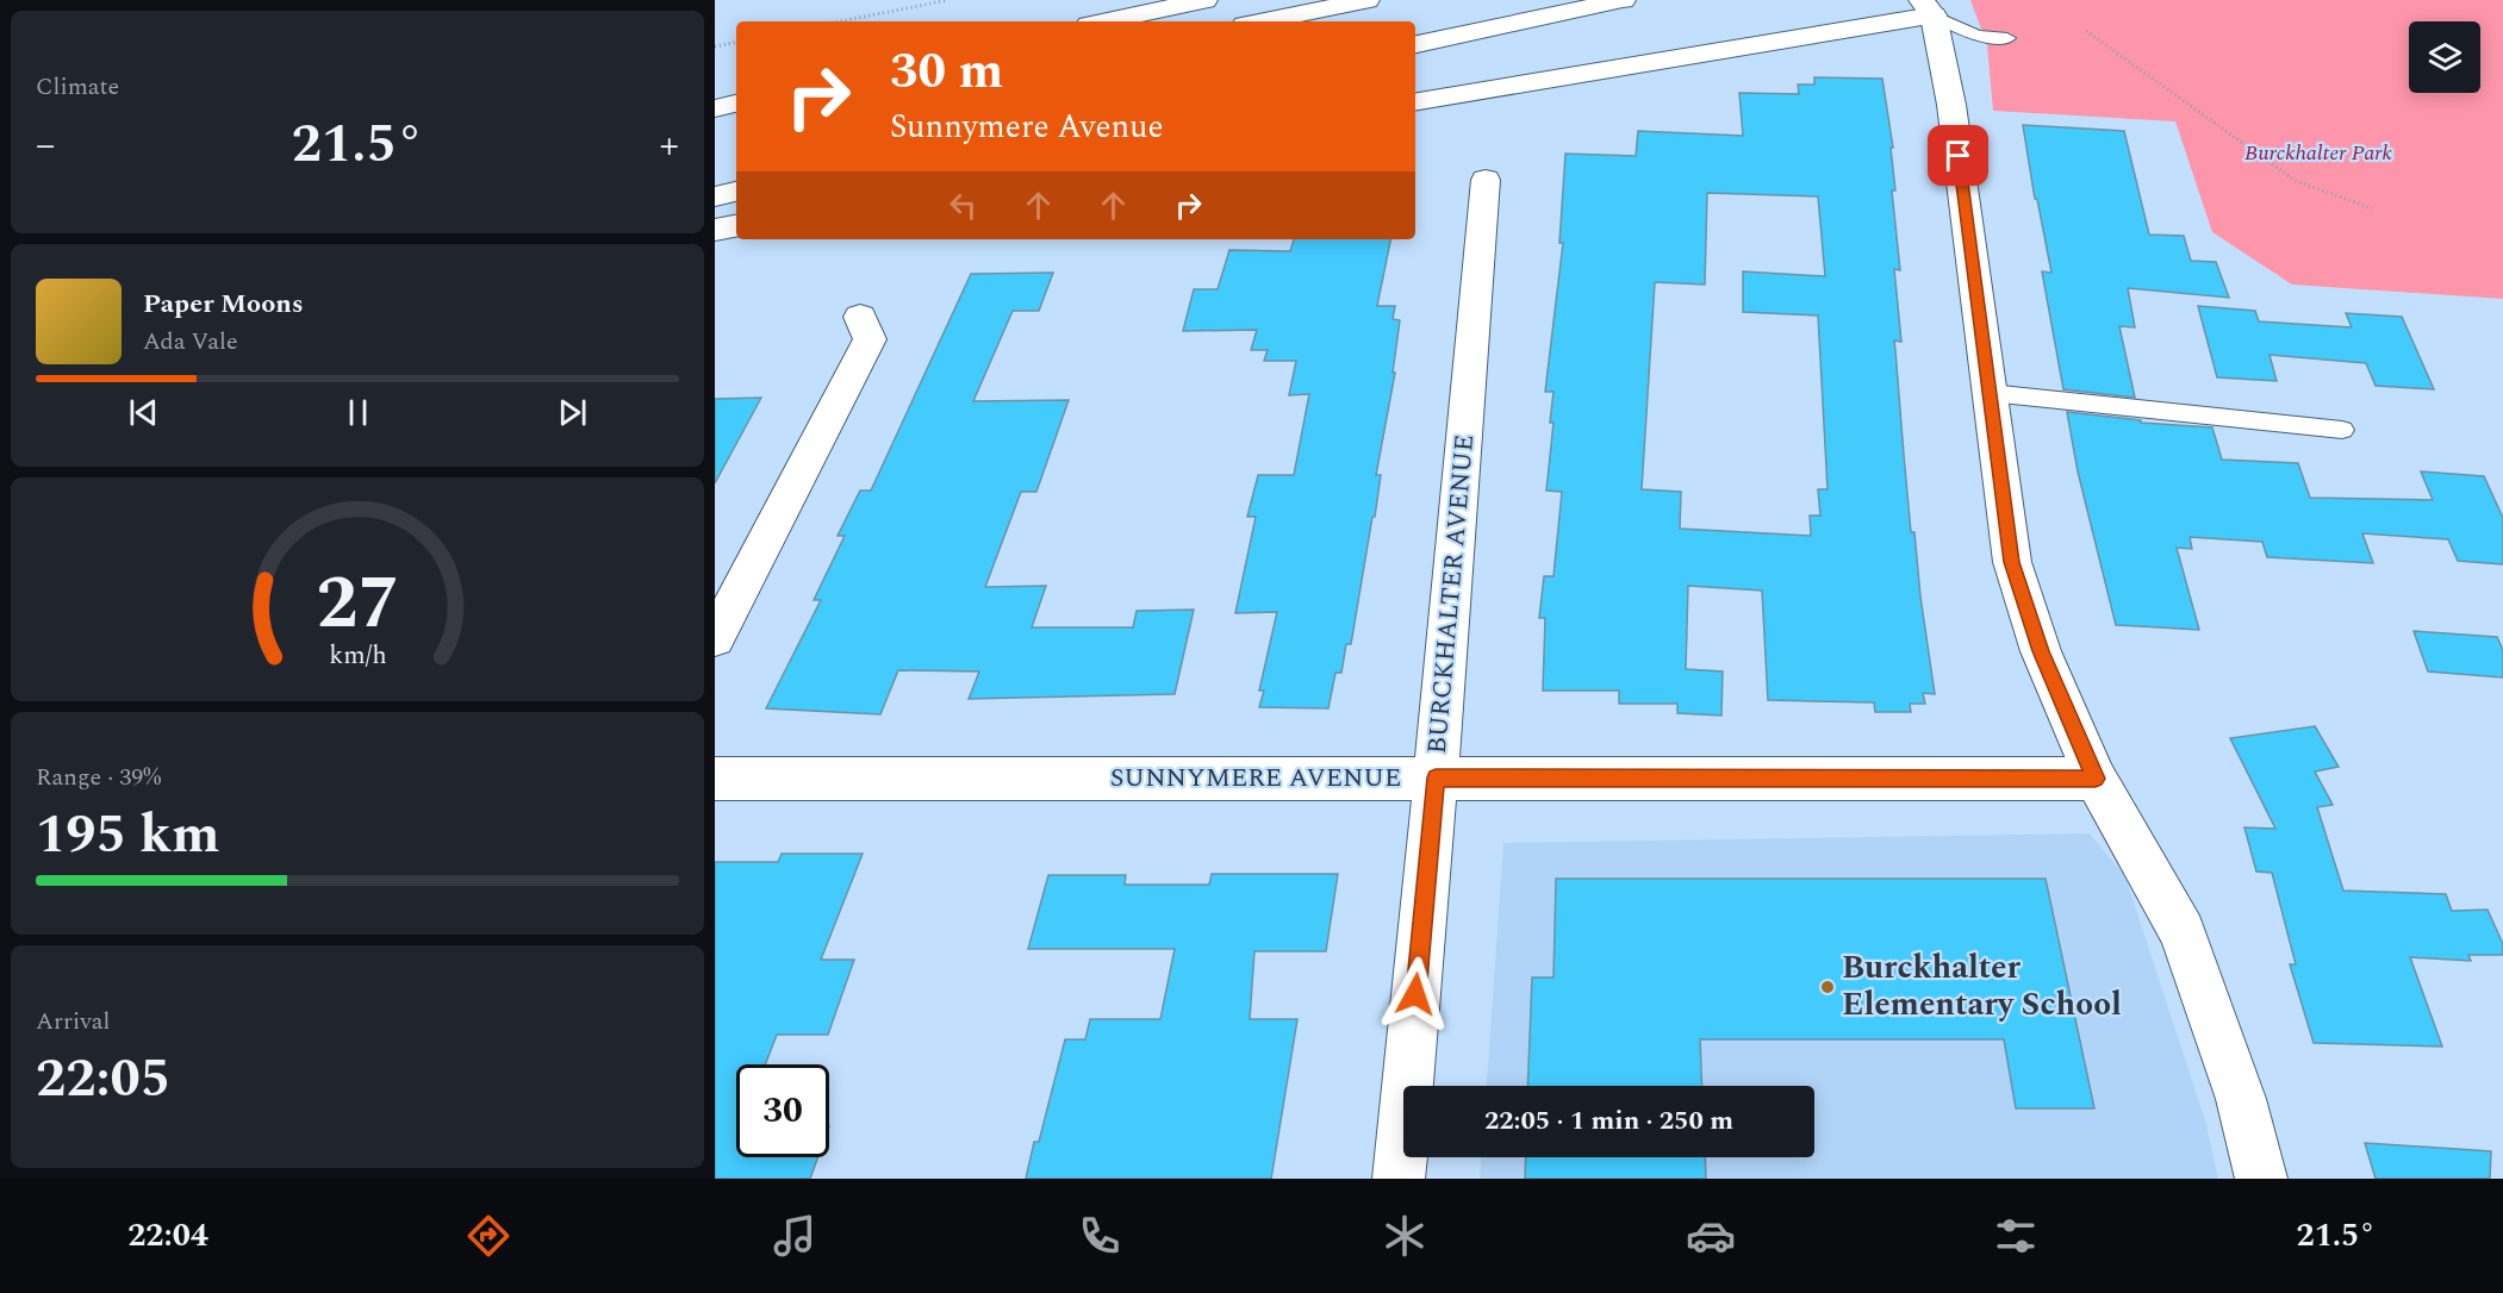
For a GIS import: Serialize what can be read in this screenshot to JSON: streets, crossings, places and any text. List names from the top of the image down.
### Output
{
  "streets": {
    "main road": ["BURCKHALTER AVENUE", "SUNNYMERE AVENUE"]
  },
  "crossings": [
    ["BURCKHALTER AVENUE", "SUNNYMERE AVENUE"]
  ],
  "parks": ["Burckhalter Park"],
  "places": ["Burckhalter Elementary School"],
  "page": {
    "tile": [
      "Climate",
      ["Range · 39%", "195 km"],
      ["Arrival", "22:05"]
    ],
    "turn": ["30 m", "Sunnymere Avenue"],
    "heat": ["−", "21.5°", "+"],
    "song": ["Paper Moons", "Ada Vale"],
    "limit": "30",
    "trip": "22:05 · 1 min · 250 m",
    "tabs": ["22:04", "21.5°"],
    "gauge": ["27", "km/h"]
  }
}
